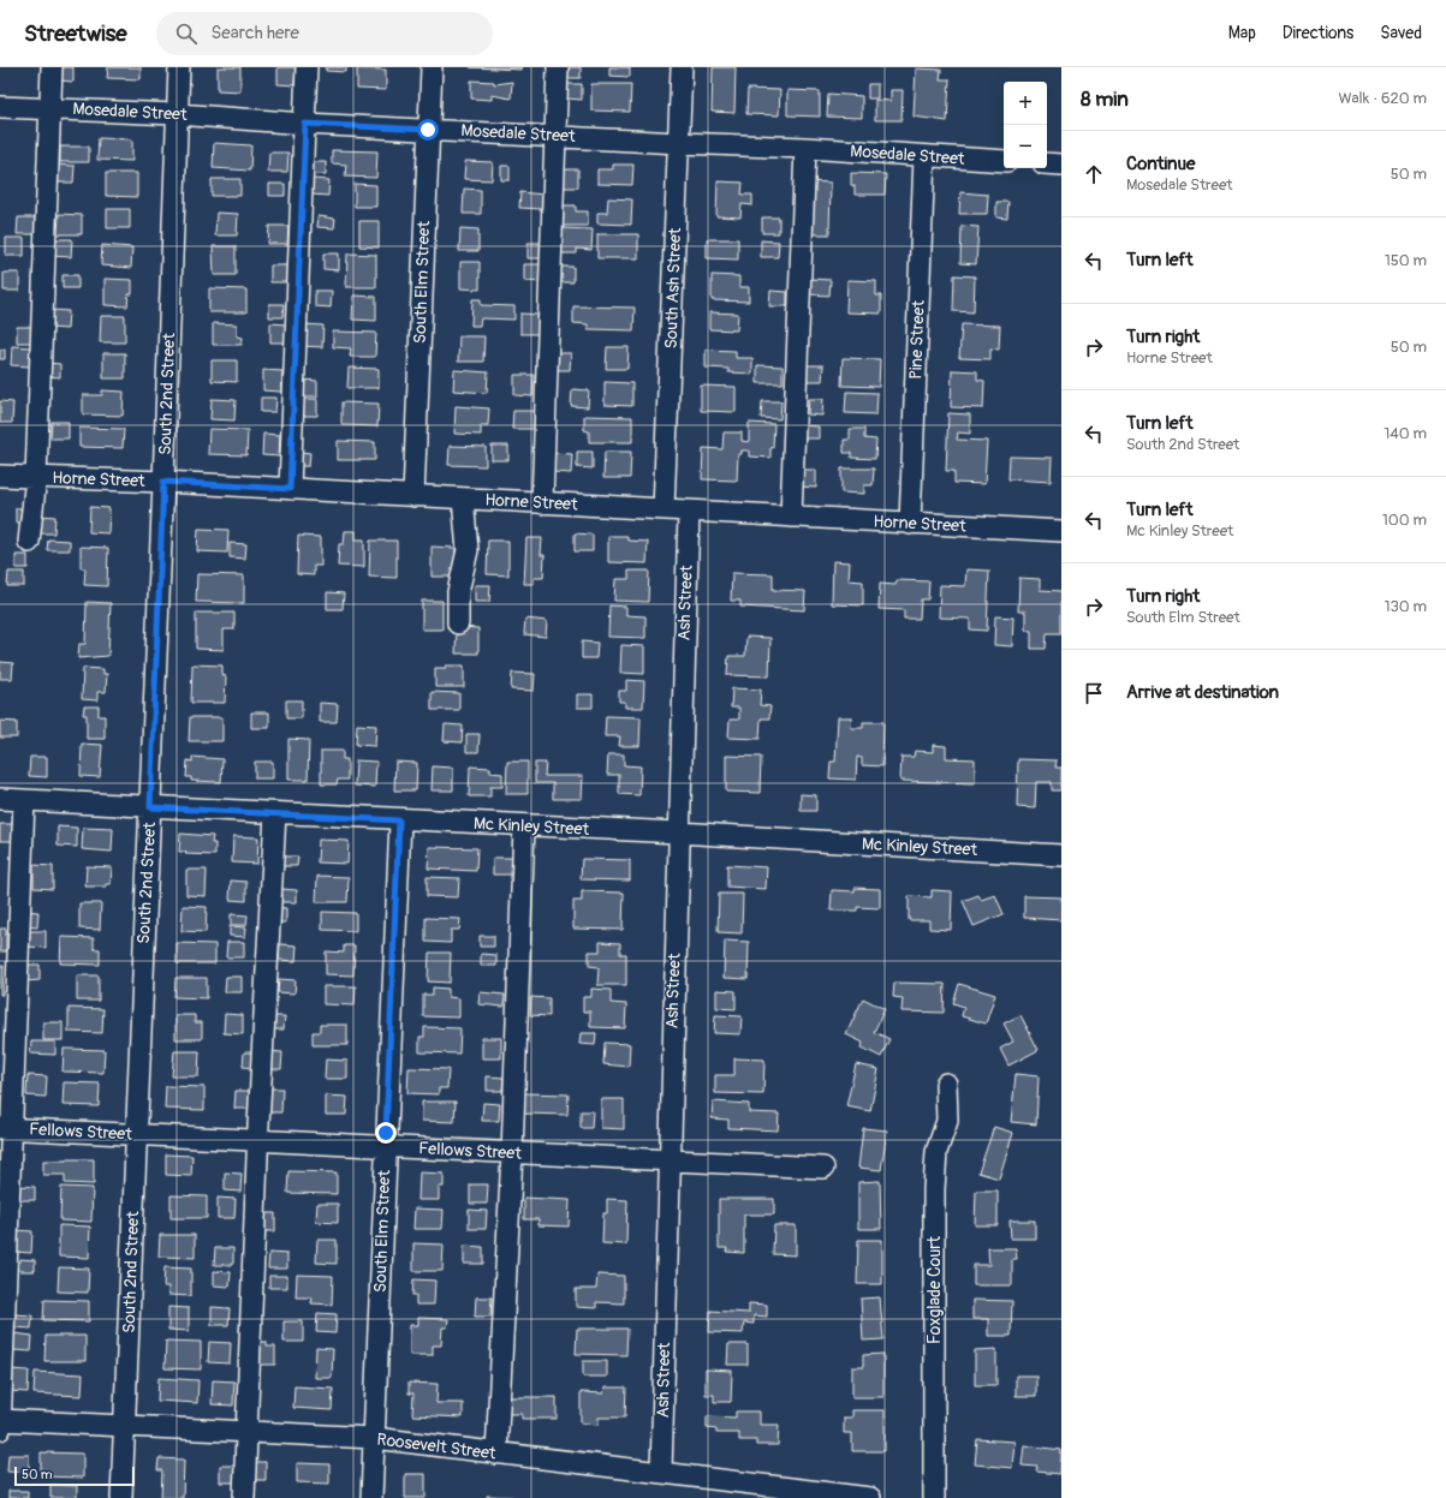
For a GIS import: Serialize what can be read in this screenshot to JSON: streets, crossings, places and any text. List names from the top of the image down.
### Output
{
  "streets": {
    "street": [
      "Mosedale Street",
      "South Elm Street",
      "South Ash Street",
      "Pine Street",
      "South 2nd Street",
      "Horne Street",
      "Ash Street",
      "Mc Kinley Street",
      "Fellows Street",
      "Foxglade Court",
      "Roosevelt Street"
    ]
  },
  "crossings": [
    ["Mosedale Street", "South Elm Street"],
    ["Mosedale Street", "South Ash Street"],
    ["Mosedale Street", "Pine Street"],
    ["Mosedale Street", "South 2nd Street"],
    ["South Elm Street", "Horne Street"],
    ["South Elm Street", "Mc Kinley Street"],
    ["South Elm Street", "Fellows Street"],
    ["South Elm Street", "Roosevelt Street"],
    ["South Ash Street", "Horne Street"],
    ["Pine Street", "Horne Street"],
    ["South 2nd Street", "Horne Street"],
    ["South 2nd Street", "Mc Kinley Street"],
    ["South 2nd Street", "Fellows Street"],
    ["South 2nd Street", "Roosevelt Street"],
    ["Horne Street", "Ash Street"],
    ["Ash Street", "Mc Kinley Street"],
    ["Ash Street", "Fellows Street"],
    ["Ash Street", "Roosevelt Street"]
  ],
  "scale_bar": "50 m",
  "page": {
    "header": "Streetwise",
    "search": "Search here",
    "nav": ["Map", "Directions", "Saved"],
    "heading": ["8 min", "Walk · 620 m"],
    "map_buttons": ["+", "−"],
    "list": [
      ["Continue", "Mosedale Street", "50 m"],
      ["Turn left", "150 m"],
      ["Turn right", "Horne Street", "50 m"],
      ["Turn left", "South 2nd Street", "140 m"],
      ["Turn left", "Mc Kinley Street", "100 m"],
      ["Turn right", "South Elm Street", "130 m"],
      "Arrive at destination"
    ],
    "scale": "50 m"
  }
}
